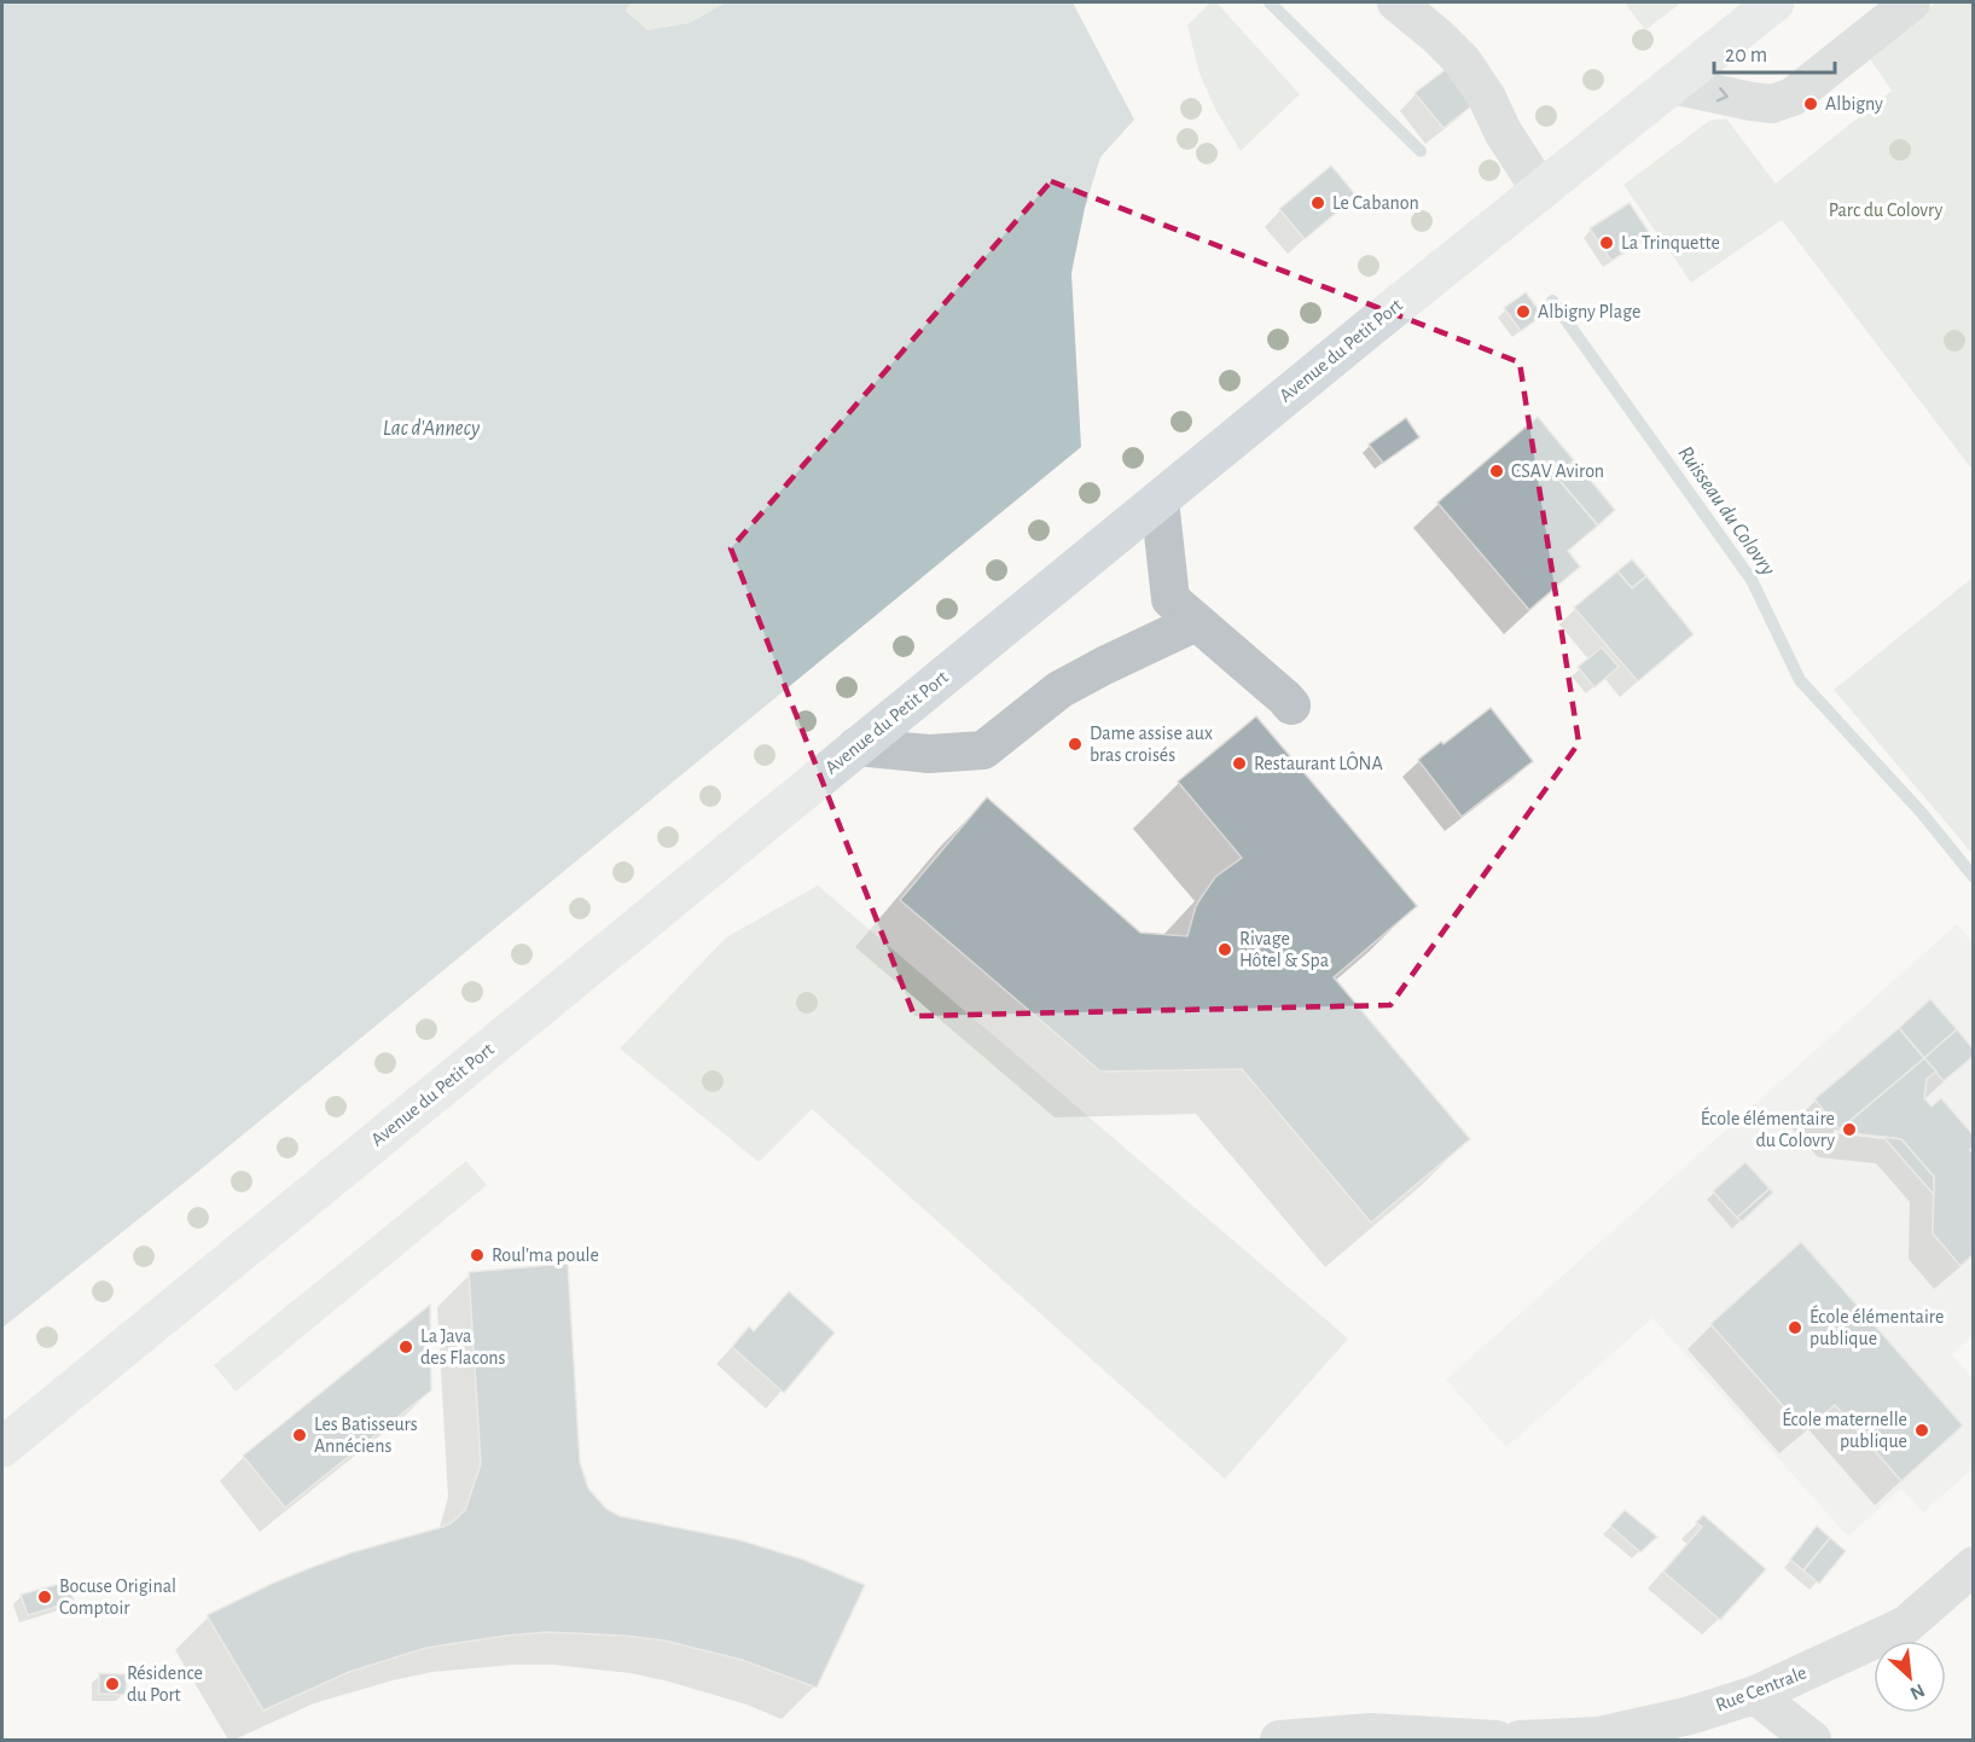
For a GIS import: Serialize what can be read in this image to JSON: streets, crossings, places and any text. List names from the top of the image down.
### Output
{
  "streets": {
    "main road": ["Avenue du Petit Port"],
    "street": ["Rue Centrale"]
  },
  "water": ["Lac d'Annecy", "Ruisseau du Colovry"],
  "parks": ["Parc du Colovry"],
  "places": [
    "Albigny",
    "Le Cabanon",
    "La Trinquette",
    "Albigny Plage",
    "CSAV Aviron",
    "Dame assise aux bras croisés",
    "Restaurant LÔNA",
    "Rivage Hôtel & Spa",
    "École élémentaire du Colovry",
    "Roul'ma poule",
    "École élémentaire publique",
    "La Java des Flacons",
    "École maternelle publique",
    "Les Batisseurs Annéciens",
    "Bocuse Original Comptoir",
    "Résidence du Port"
  ],
  "scale_bar": "20 m",
  "north": "bottom right"
}
